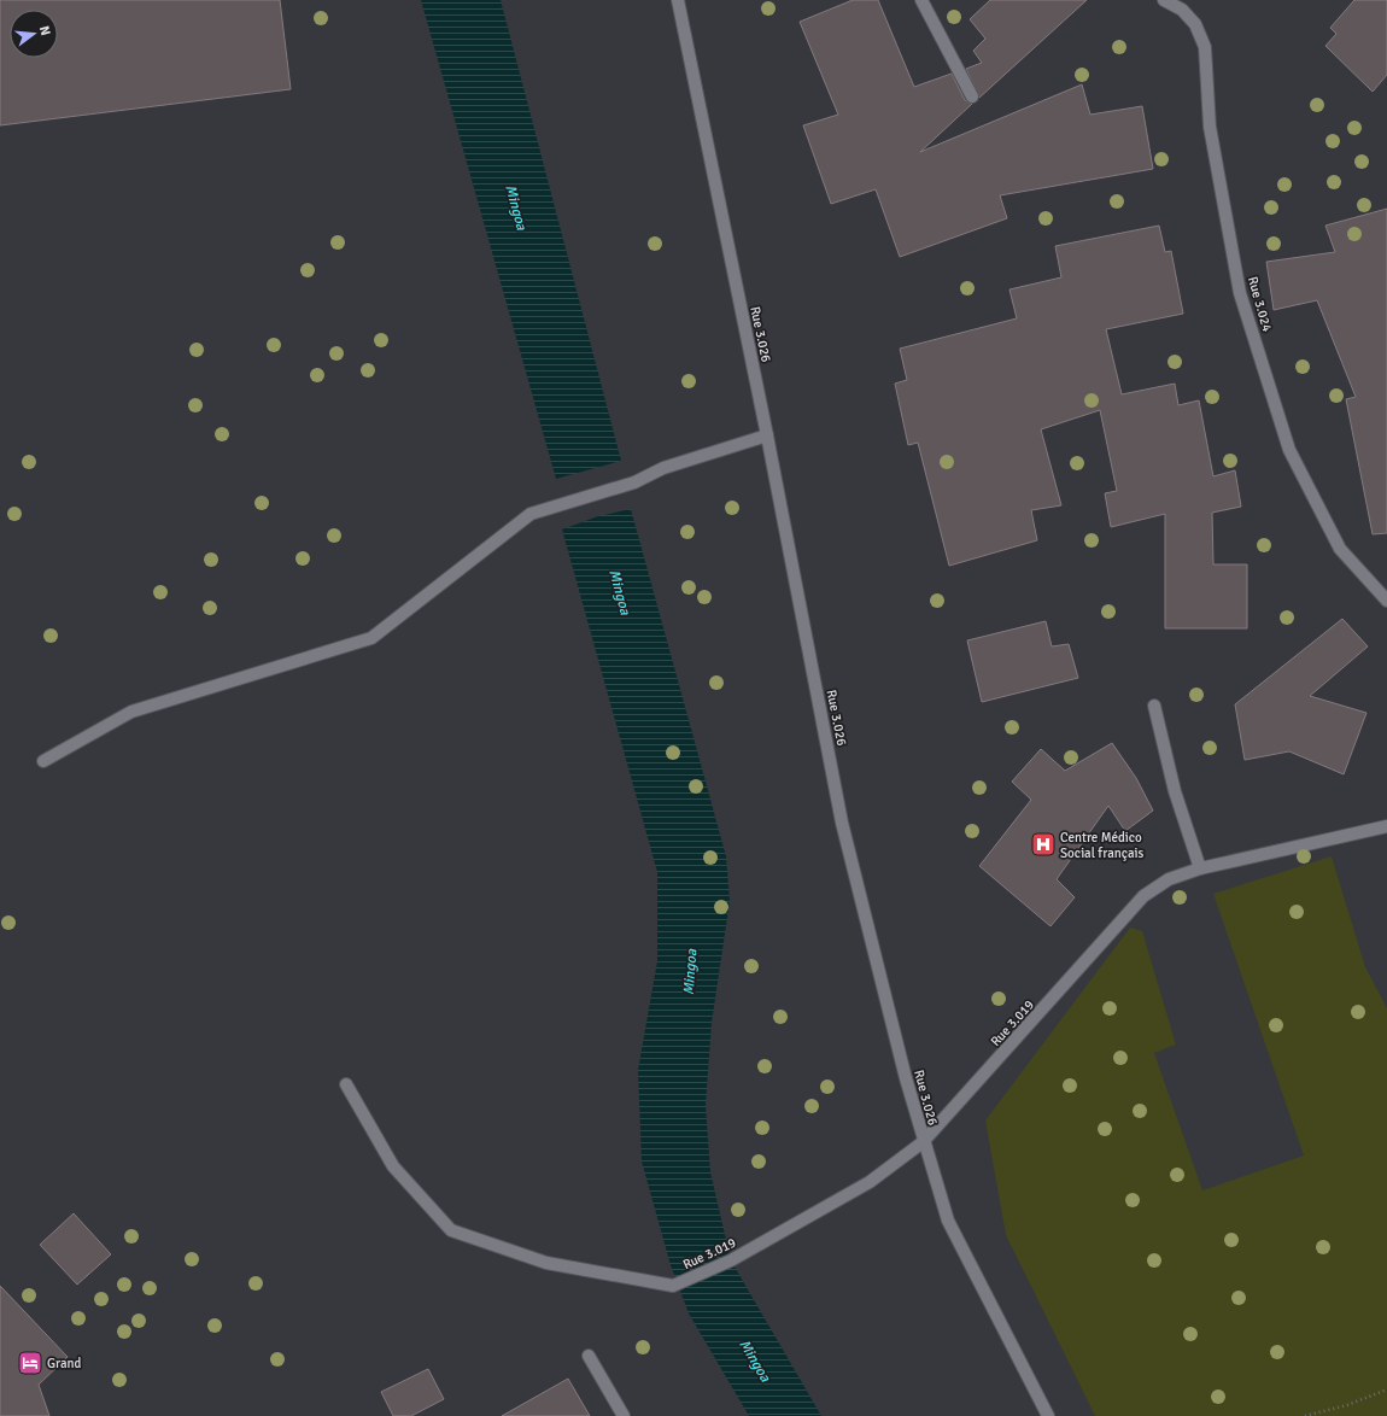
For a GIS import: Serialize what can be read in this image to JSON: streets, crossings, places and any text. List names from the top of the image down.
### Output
{
  "streets": {
    "street": ["Rue 3.024", "Rue 3.026", "Rue 3.019"]
  },
  "crossings": [
    ["Rue 3.026", "Rue 3.019"]
  ],
  "water": ["Mingoa"],
  "places": {
    "hospital": ["Centre Médico Social français"],
    "hotel": ["Grand"]
  },
  "north": "right"
}
